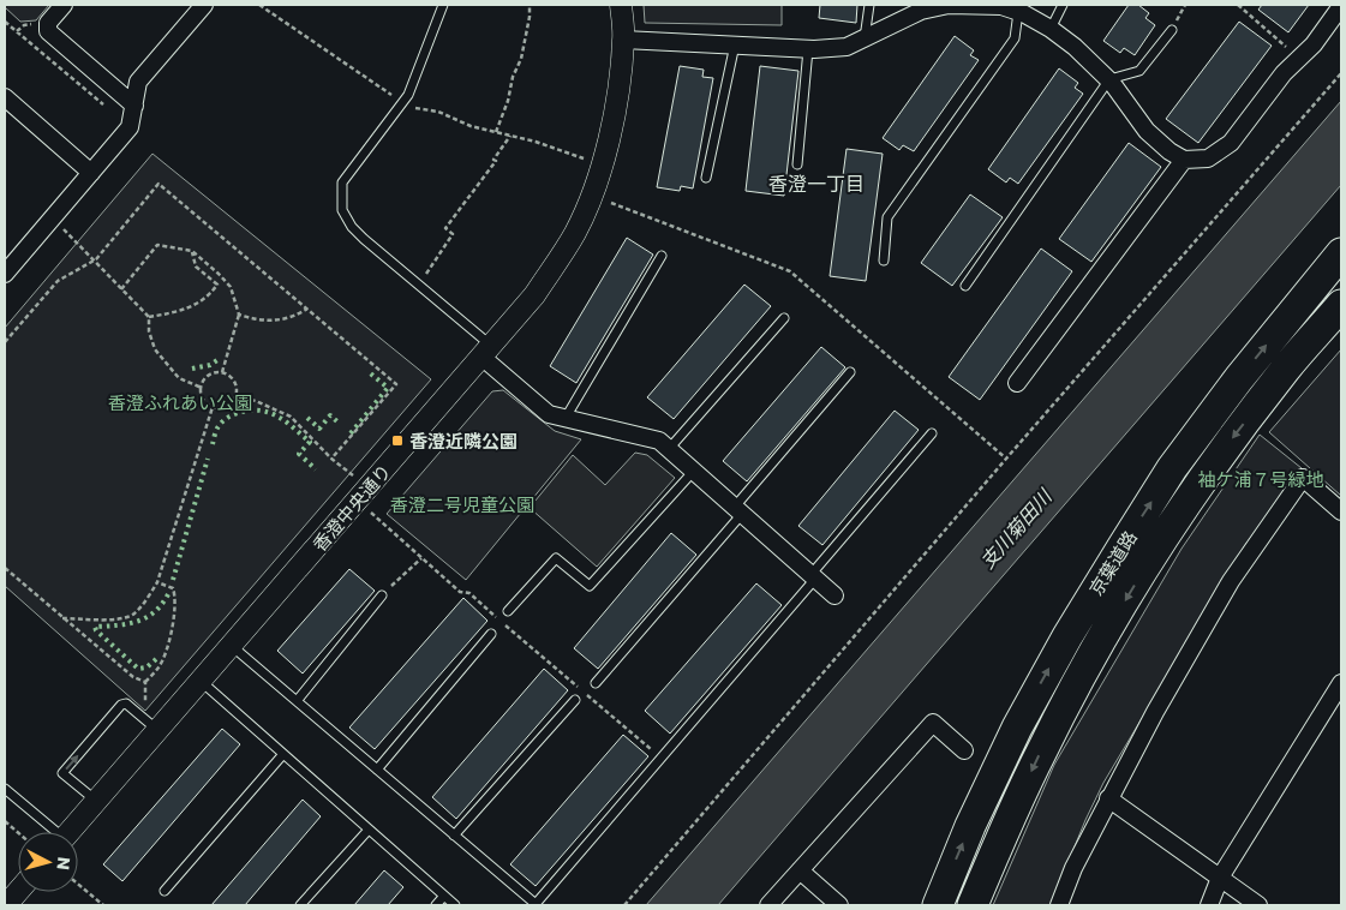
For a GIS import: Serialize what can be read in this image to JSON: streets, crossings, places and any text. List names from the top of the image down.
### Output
{
  "streets": {
    "highway": ["京葉道路"],
    "street": ["香澄中央通り"]
  },
  "districts": ["香澄一丁目"],
  "water": ["支川菊田川"],
  "parks": ["香澄ふれあい公園", "袖ケ浦７号緑地", "香澄二号児童公園"],
  "places": {
    "transit": ["香澄近隣公園"]
  },
  "north": "right"
}
